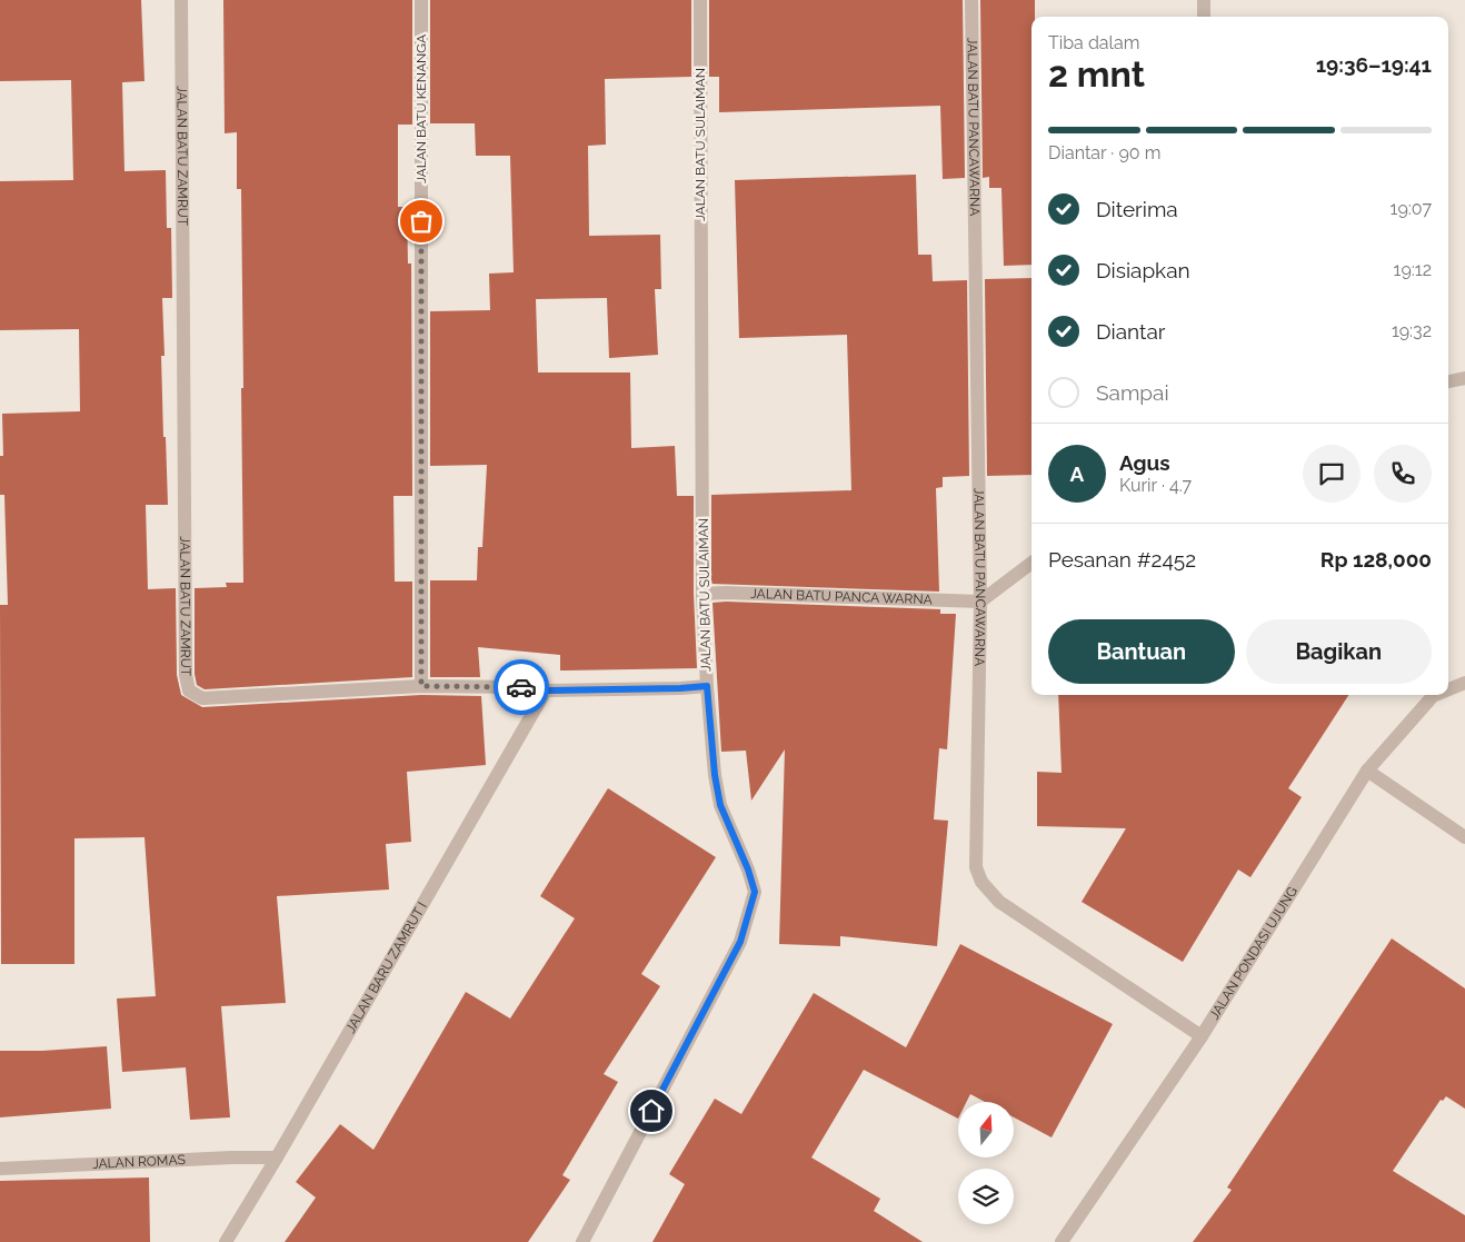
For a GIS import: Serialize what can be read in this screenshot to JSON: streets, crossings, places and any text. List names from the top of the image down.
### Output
{
  "streets": {
    "street": [
      "JALAN BATU KENANGA",
      "JALAN BATU PANCAWARNA",
      "JALAN BATU SULAIMAN",
      "JALAN BATU ZAMRUT",
      "JALAN BATU PANCA WARNA",
      "JALAN PONDASI UJUNG",
      "JALAN BARU ZAMRUT I",
      "JALAN ROMAS"
    ]
  },
  "crossings": [
    ["JALAN BATU KENANGA", "JALAN BATU ZAMRUT"],
    ["JALAN BATU PANCAWARNA", "JALAN BATU PANCA WARNA"],
    ["JALAN BATU PANCAWARNA", "JALAN PONDASI UJUNG"],
    ["JALAN BATU SULAIMAN", "JALAN BATU ZAMRUT"],
    ["JALAN BATU SULAIMAN", "JALAN BATU PANCA WARNA"],
    ["JALAN BATU ZAMRUT", "JALAN BARU ZAMRUT I"],
    ["JALAN BARU ZAMRUT I", "JALAN ROMAS"]
  ],
  "north": "top",
  "page": {
    "heading": ["2 mnt", "Tiba dalam", "19:36–19:41"],
    "panel": [
      "Agus",
      "Kurir · 4.7",
      "Pesanan #2452",
      "Rp 128,000"
    ],
    "bar": "Diantar · 90 m",
    "list": [
      ["Diterima", "19:07"],
      ["Disiapkan", "19:12"],
      ["Diantar", "19:32"],
      "Sampai"
    ],
    "round": "A",
    "buttons": ["Bantuan", "Bagikan"]
  }
}
